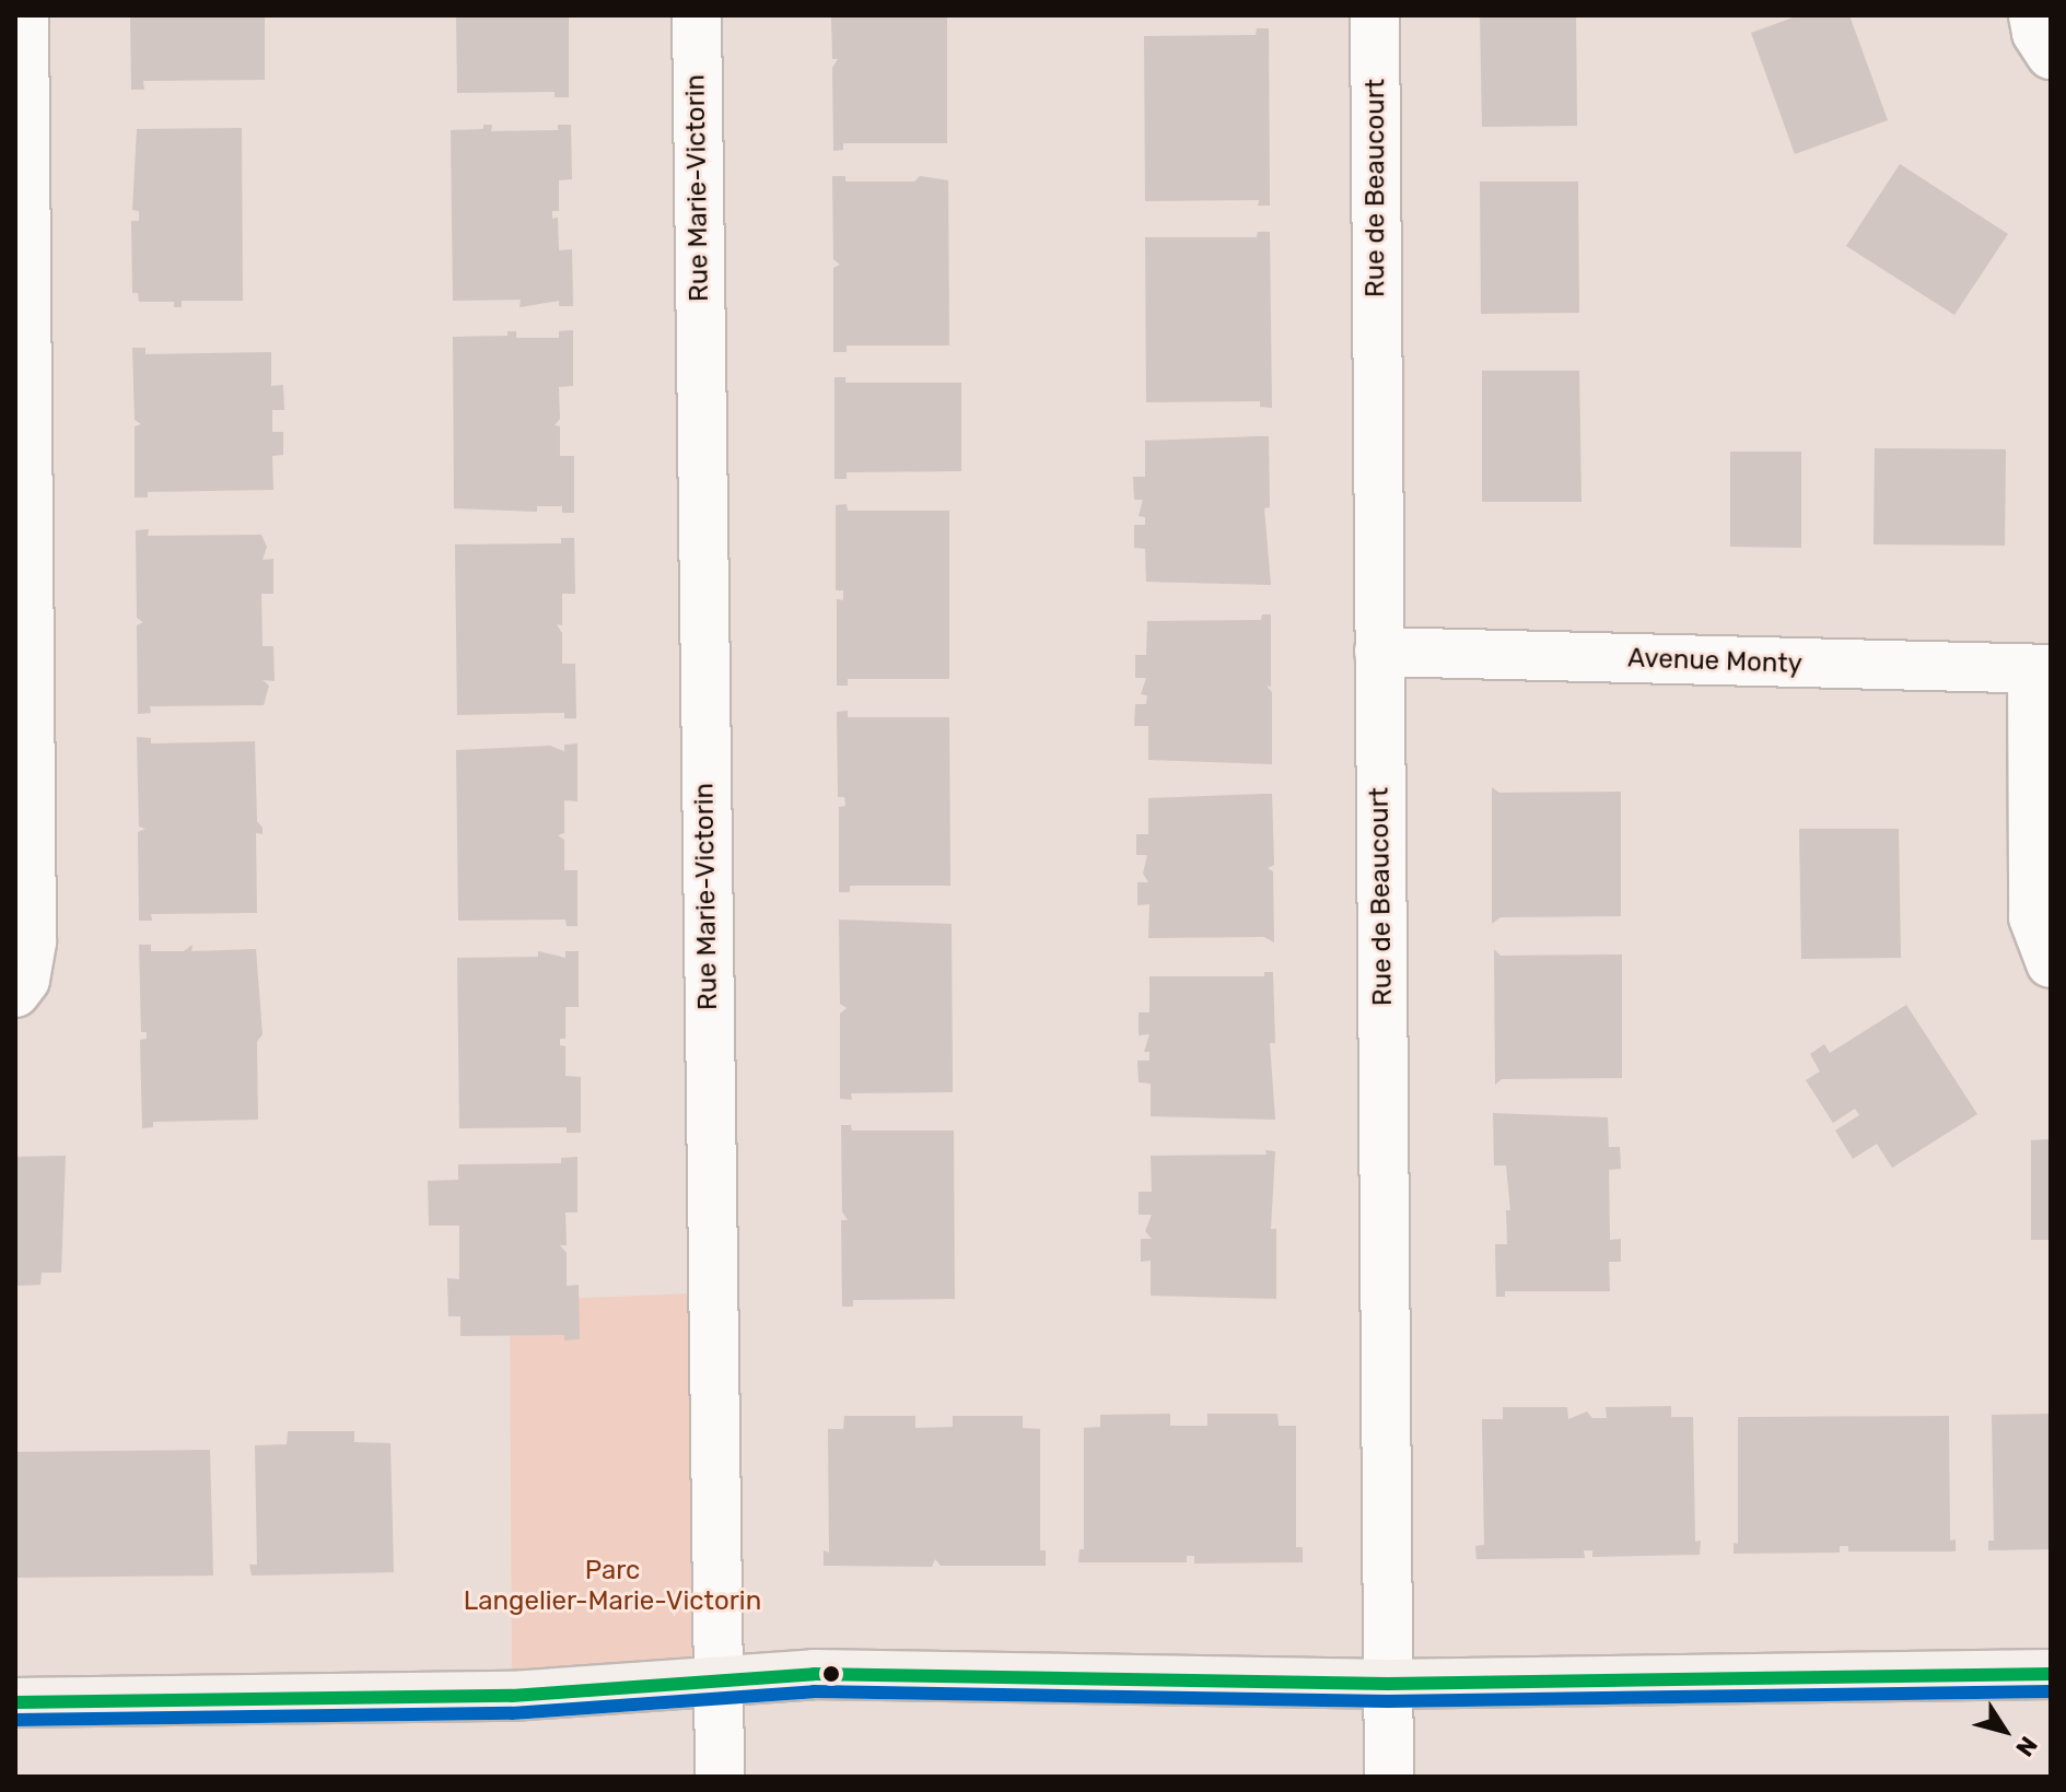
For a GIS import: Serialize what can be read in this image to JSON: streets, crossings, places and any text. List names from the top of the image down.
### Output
{
  "streets": {
    "street": ["Rue Marie-Victorin", "Rue de Beaucourt", "Avenue Monty"]
  },
  "crossings": [
    ["Rue de Beaucourt", "Avenue Monty"]
  ],
  "parks": ["Parc Langelier-Marie-Victorin"],
  "north": "bottom right"
}
